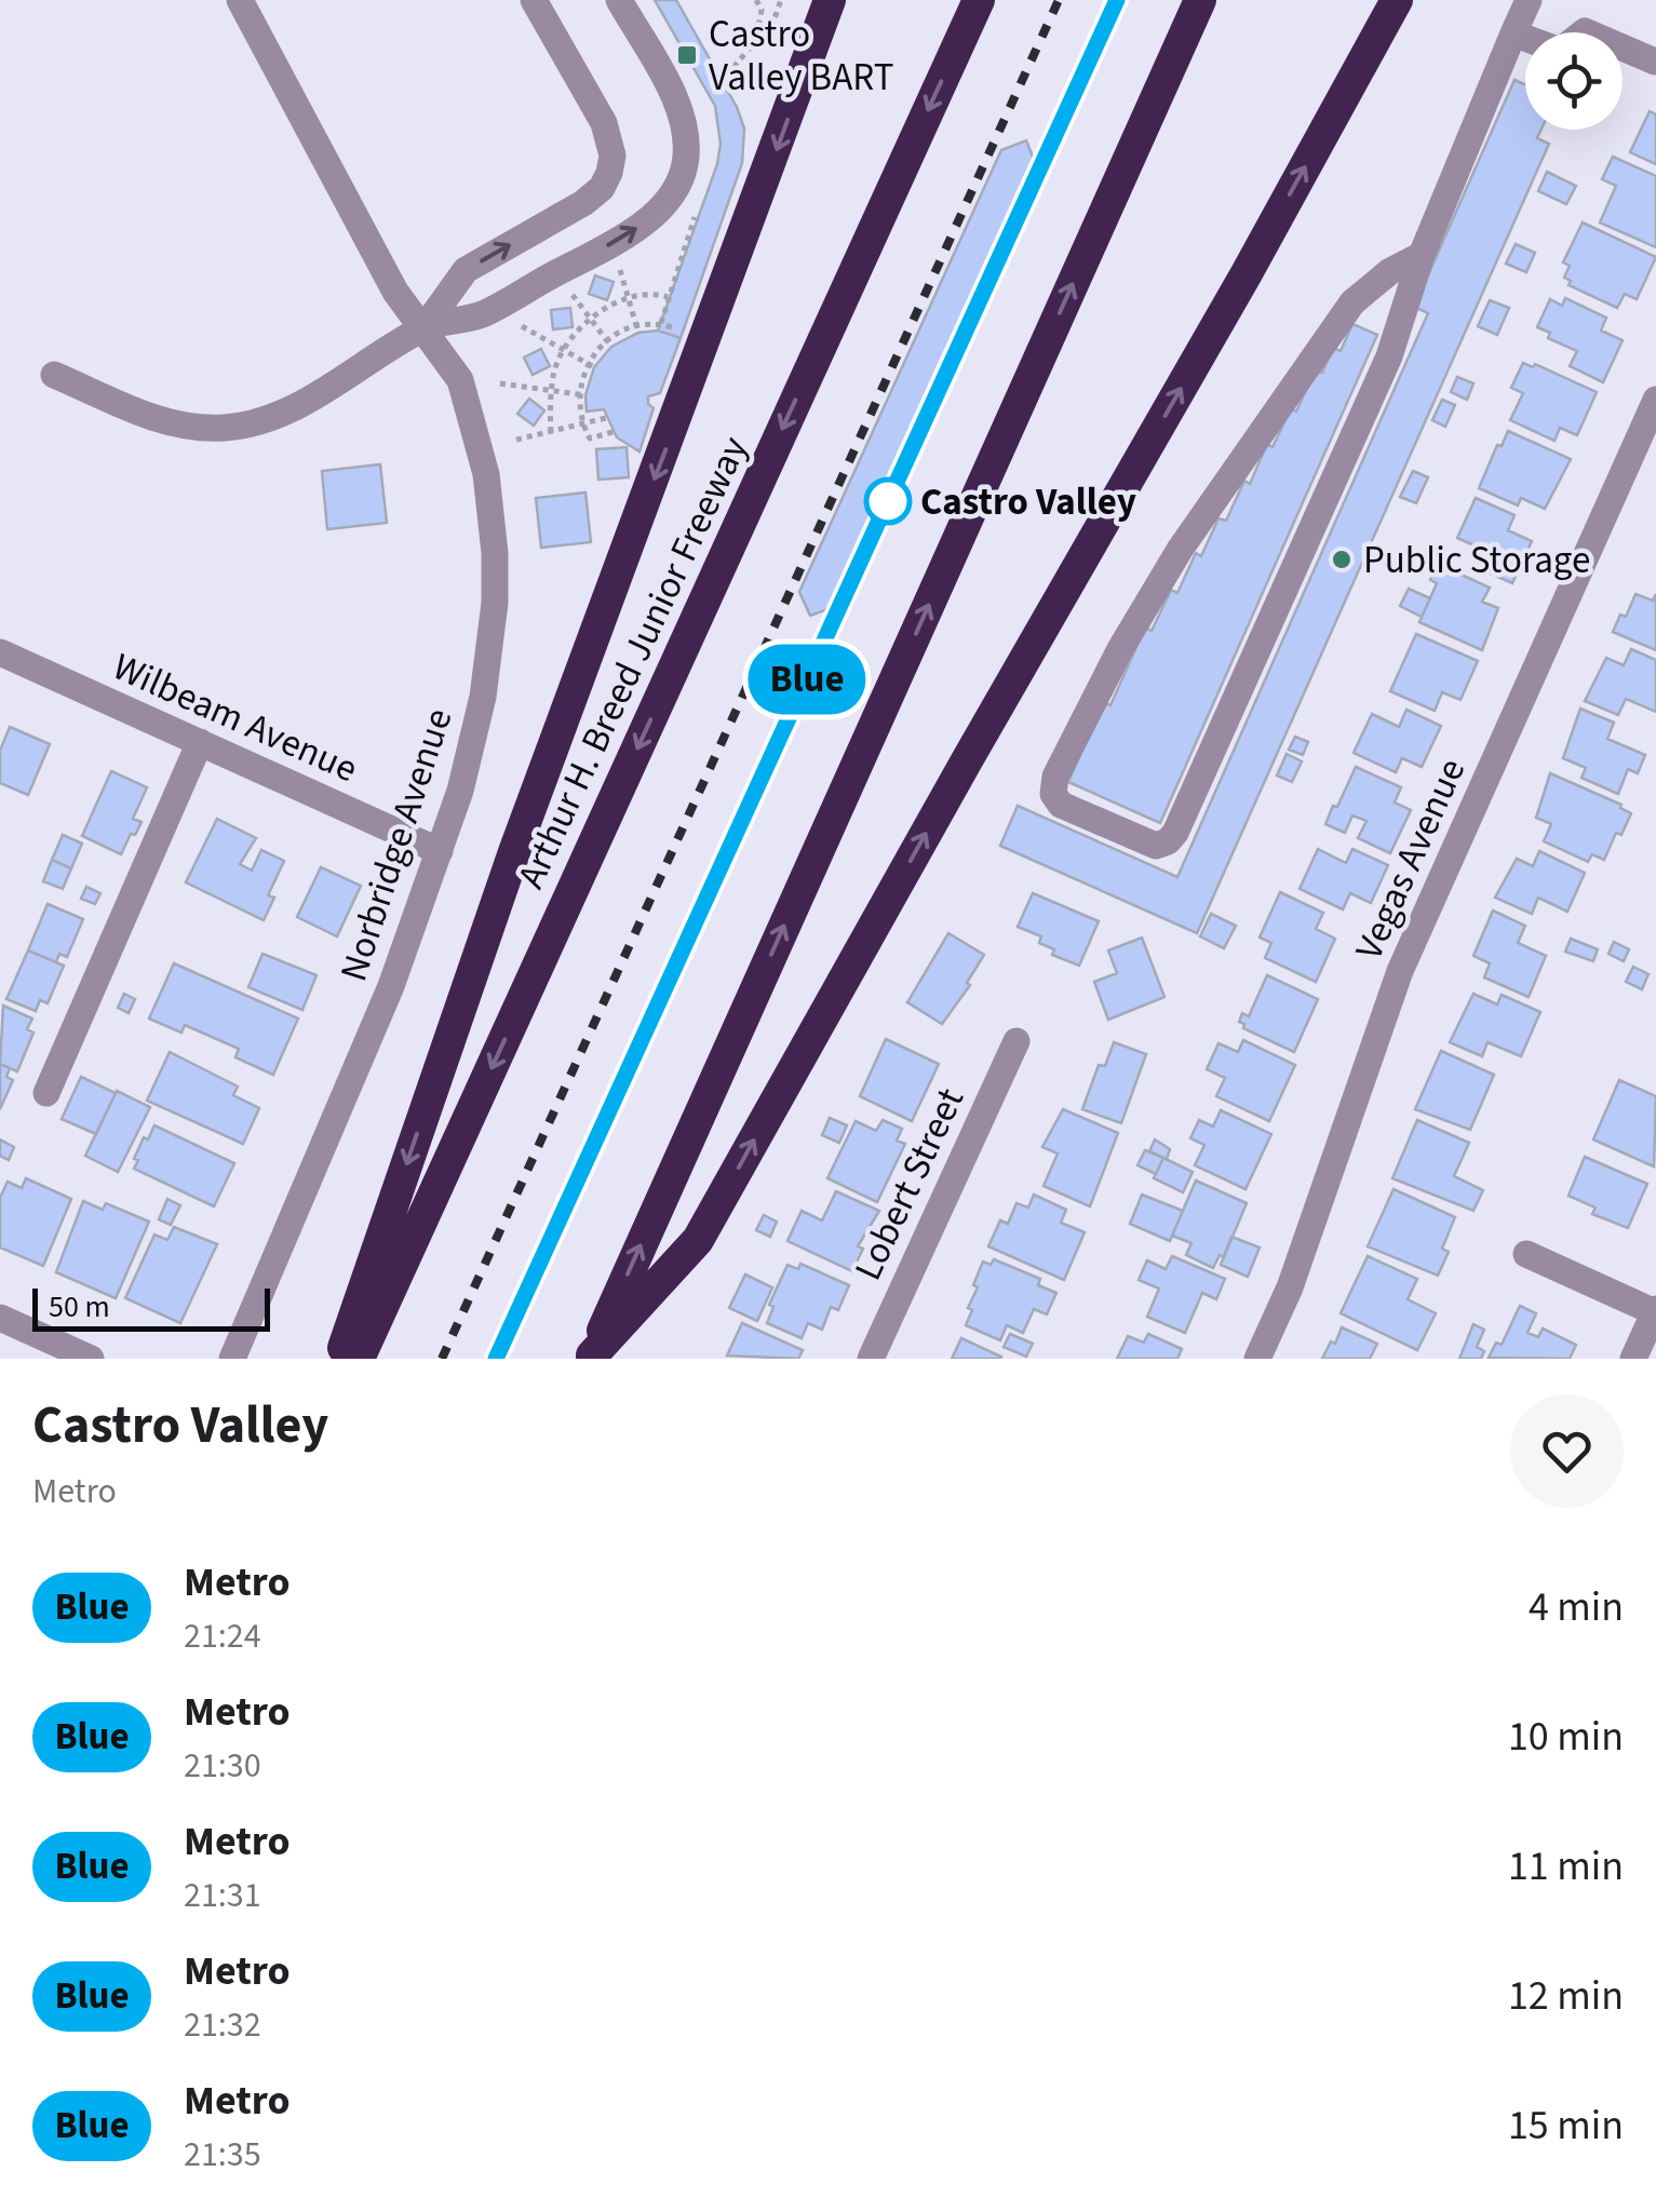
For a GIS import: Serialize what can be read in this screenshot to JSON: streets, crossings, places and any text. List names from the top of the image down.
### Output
{
  "streets": {
    "highway": ["Arthur H. Breed Junior Freeway"],
    "street": [
      "Wilbeam Avenue",
      "Norbridge Avenue",
      "Vegas Avenue",
      "Lobert Street"
    ]
  },
  "crossings": [
    ["Wilbeam Avenue", "Norbridge Avenue"]
  ],
  "places": {
    "transit": ["Castro Valley BART"],
    "other": ["Castro Valley", "Public Storage"]
  },
  "lines": ["metro line Blue"],
  "scale_bar": "50 m",
  "page": {
    "on_map": "Blue",
    "scale": "50 m",
    "heading": ["Castro Valley", "Metro"],
    "list": [
      {
        "mark": "Blue",
        "name": "Metro",
        "note": "21:24",
        "value": "4 min"
      },
      {
        "mark": "Blue",
        "name": "Metro",
        "note": "21:30",
        "value": "10 min"
      },
      {
        "mark": "Blue",
        "name": "Metro",
        "note": "21:31",
        "value": "11 min"
      },
      {
        "mark": "Blue",
        "name": "Metro",
        "note": "21:32",
        "value": "12 min"
      },
      {
        "mark": "Blue",
        "name": "Metro",
        "note": "21:35",
        "value": "15 min"
      }
    ]
  }
}
